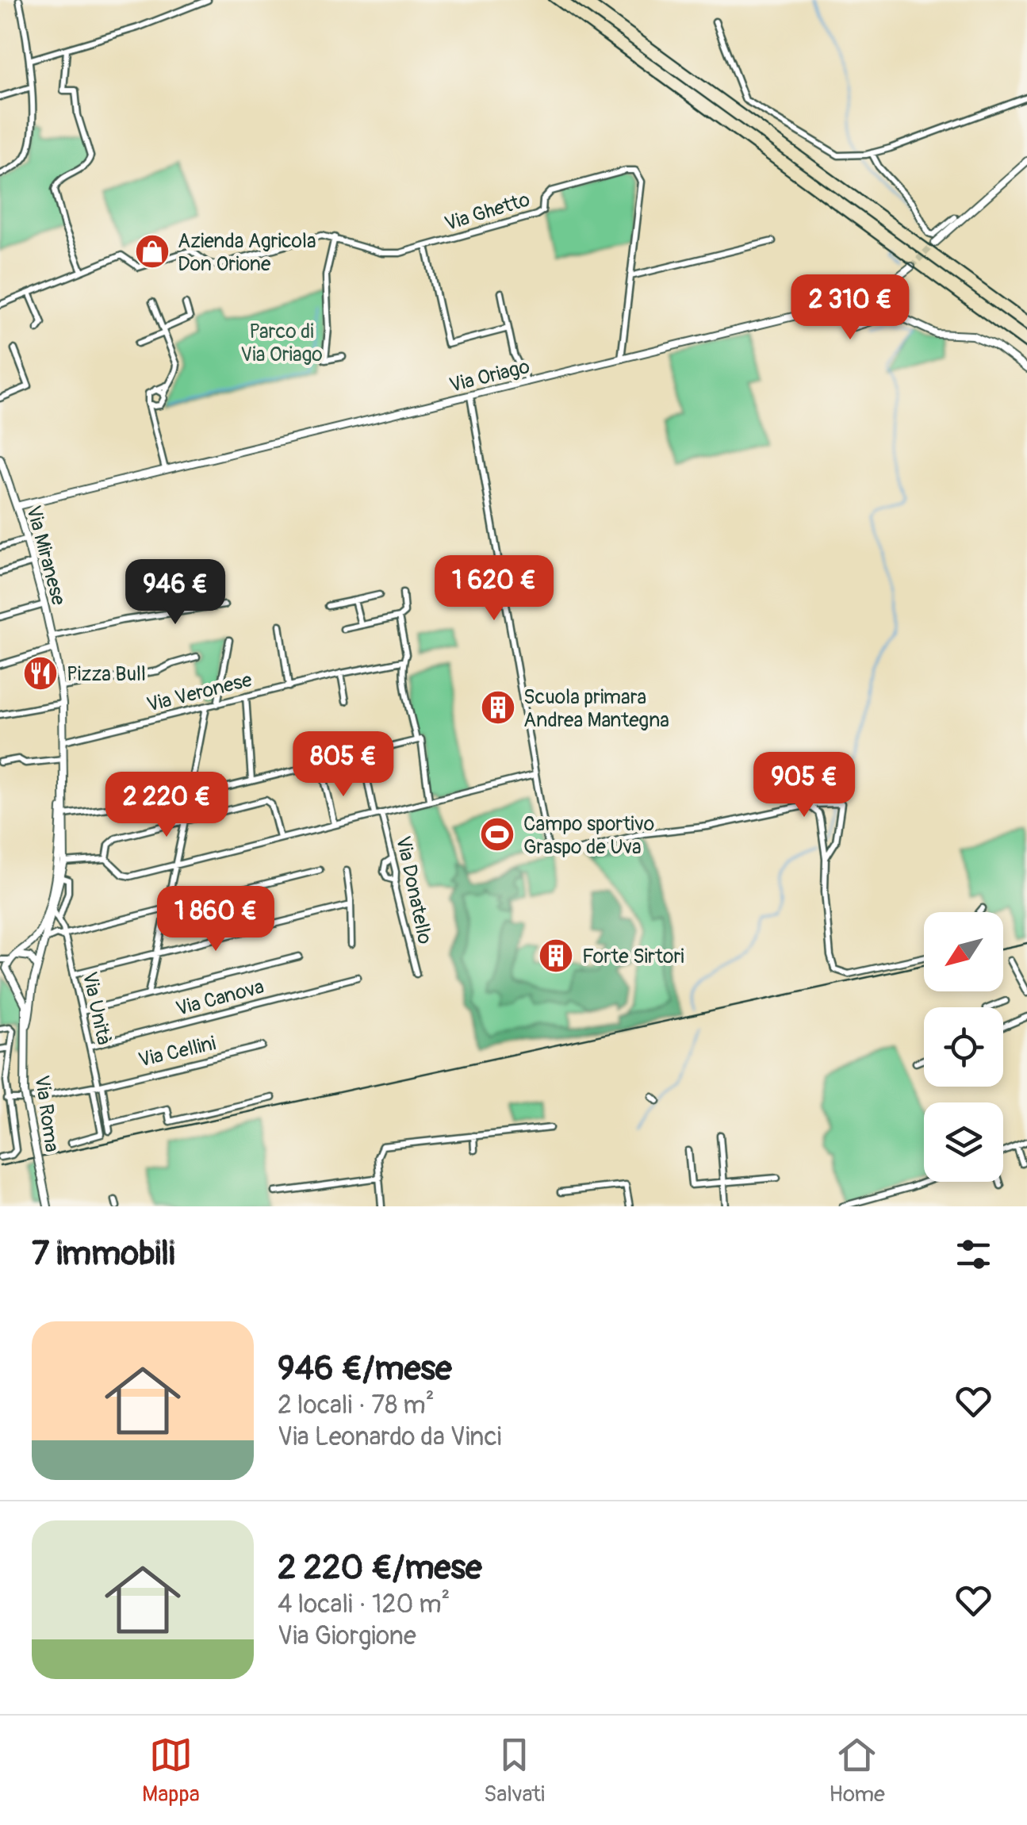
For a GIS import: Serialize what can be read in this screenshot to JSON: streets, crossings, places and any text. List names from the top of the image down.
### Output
{
  "streets": {
    "street": [
      "Via Ghetto",
      "Via Oriago",
      "Via Miranese",
      "Via Veronese",
      "Via Donatello",
      "Via Canova",
      "Via Unità",
      "Via Cellini",
      "Via Roma"
    ]
  },
  "crossings": [
    ["Via Ghetto", "Via Oriago"],
    ["Via Oriago", "Via Miranese"],
    ["Via Miranese", "Via Roma"],
    ["Via Veronese", "Via Roma"],
    ["Via Canova", "Via Unità"],
    ["Via Unità", "Via Cellini"],
    ["Via Unità", "Via Roma"],
    ["Via Cellini", "Via Roma"]
  ],
  "parks": ["Parco di Via Oriago"],
  "places": {
    "shop": ["Azienda Agricola Don Orione"],
    "restaurant": ["Pizza Bull"],
    "building": ["Scuola primara Andrea Mantegna", "Forte Sirtori"],
    "sports": ["Campo sportivo Graspo de Uva"]
  },
  "north": "bottom left",
  "page": {
    "price": [
      "2 310 €",
      "1 620 €",
      "946 €",
      "805 €",
      "905 €",
      "2 220 €",
      "1 860 €"
    ],
    "heading": "7 immobili",
    "list": [
      {
        "name": "946 €/mese",
        "note": "2 locali · 78 m² · Via Leonardo da Vinci"
      },
      {
        "name": "2 220 €/mese",
        "note": "4 locali · 120 m² · Via Giorgione"
      }
    ],
    "tabs": ["Mappa", "Salvati", "Home"]
  }
}
